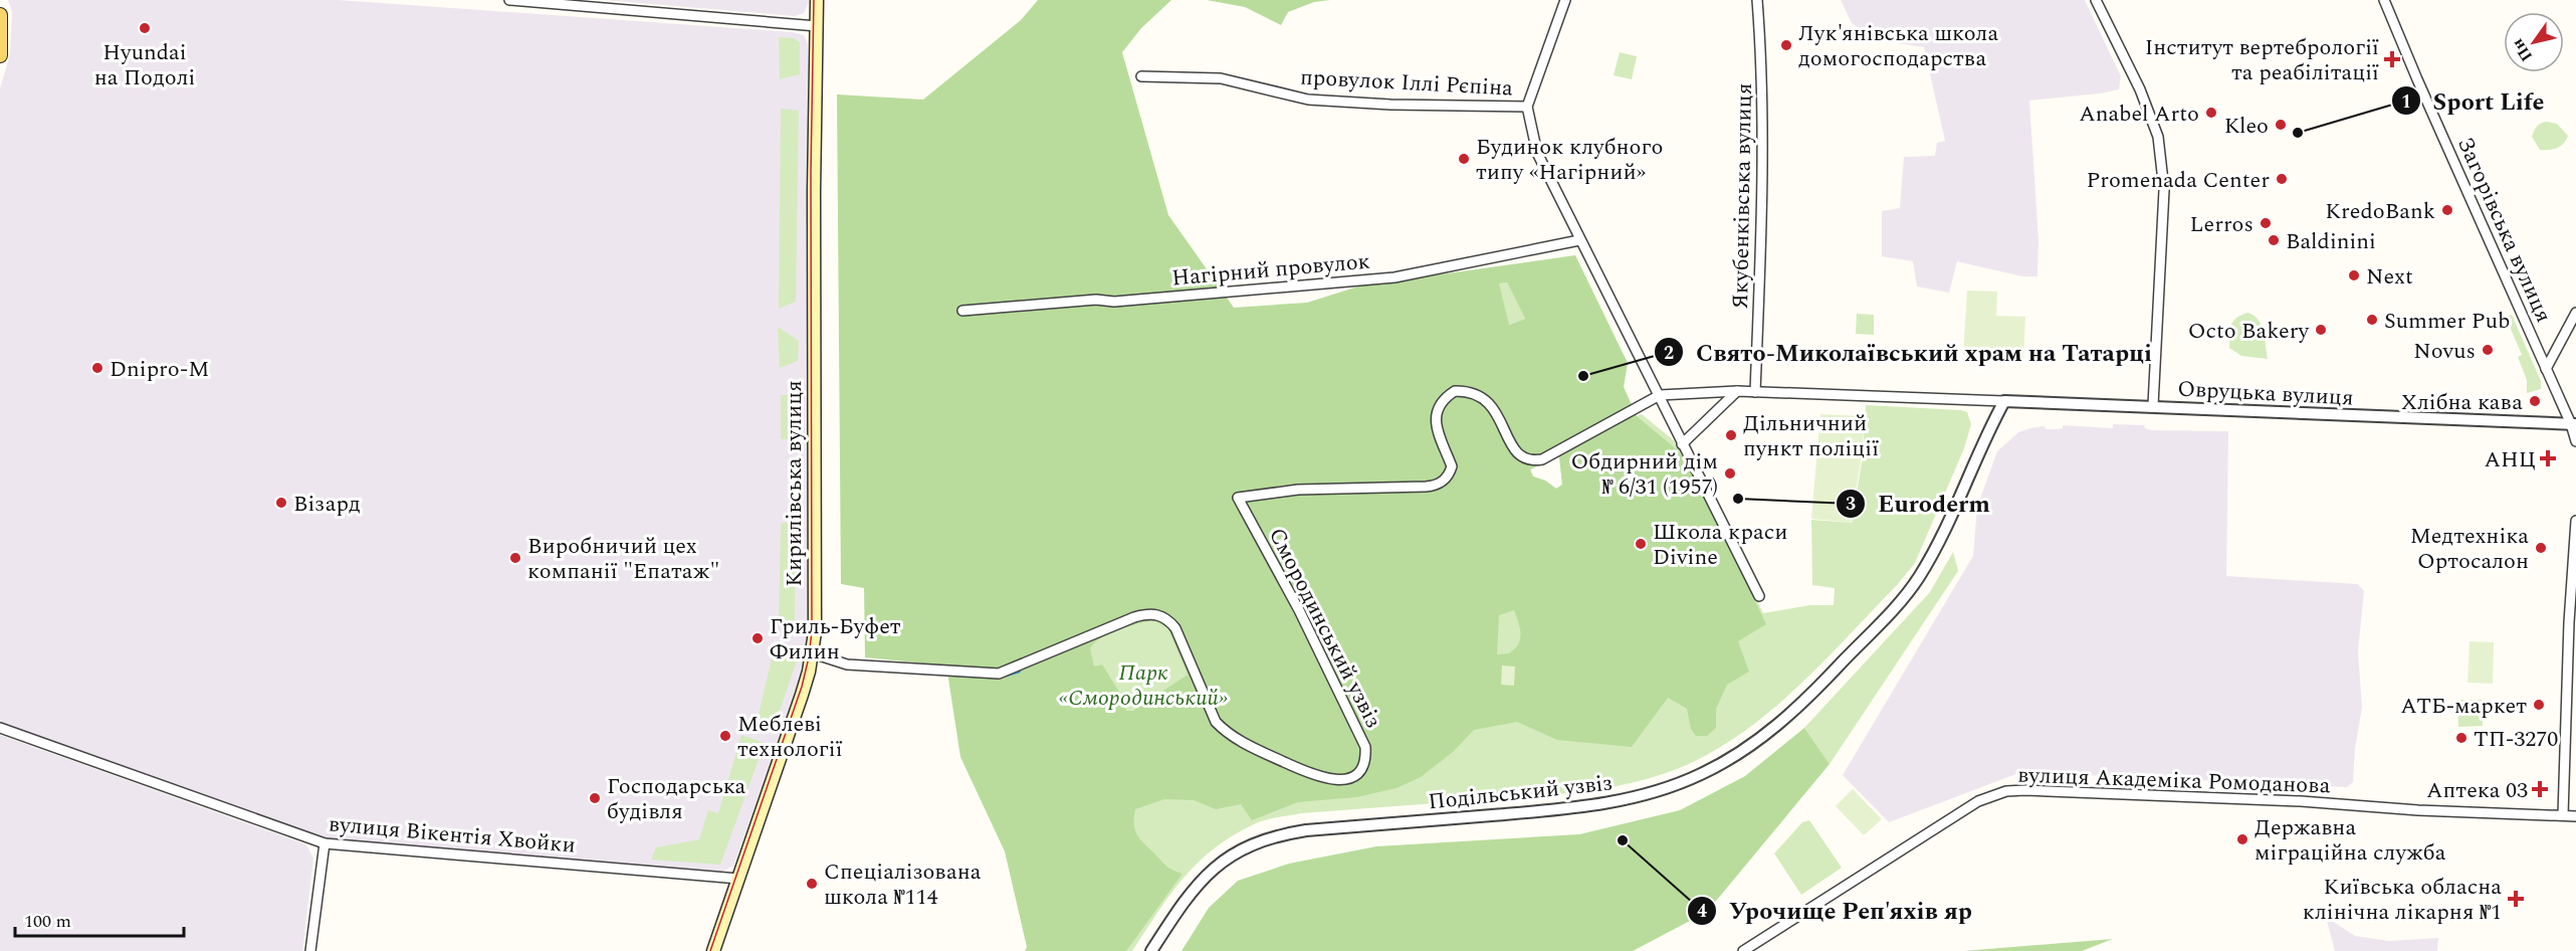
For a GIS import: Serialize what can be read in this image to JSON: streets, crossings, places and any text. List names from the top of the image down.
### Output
{
  "streets": {
    "main road": ["Кирилівська вулиця"],
    "street": [
      "провулок Іллі Рєпіна",
      "Якубенківська вулиця",
      "Загорівська вулиця",
      "Нагірний провулок",
      "Овруцька вулиця",
      "Смородинський узвіз",
      "вулиця Академіка Ромоданова",
      "Подільський узвіз",
      "вулиця Вікентія Хвойки"
    ]
  },
  "crossings": [
    ["Якубенківська вулиця", "Овруцька вулиця"],
    ["Загорівська вулиця", "Овруцька вулиця"],
    ["Овруцька вулиця", "Смородинський узвіз"],
    ["Овруцька вулиця", "Подільський узвіз"],
    ["Кирилівська вулиця", "Смородинський узвіз"],
    ["Кирилівська вулиця", "вулиця Вікентія Хвойки"]
  ],
  "parks": ["Парк «Смородинський»"],
  "places": {
    "other": [
      "Hyundai на Подолі",
      "Лук'янівська школа домогосподарства",
      "Anabel Arto",
      "Kleo",
      "Sport Life",
      "Будинок клубного типу «Нагірний»",
      "Promenada Center",
      "KredoBank",
      "Lerros",
      "Baldinini",
      "Next",
      "Summer Pub",
      "Octo Bakery",
      "Novus",
      "Dnipro-M",
      "Свято-Миколаївський храм на Татарці",
      "Хлібна кава",
      "Дільничний пункт поліції",
      "Обдирний дім № 6/31 (1957)",
      "Euroderm",
      "Візард",
      "Школа краси Divine",
      "Медтехніка Ортосалон",
      "Виробничий цех компанії \"Епатаж\"",
      "Гриль-Буфет Филин",
      "АТБ-маркет",
      "Меблеві технології",
      "ТП-3270",
      "Господарська будівля",
      "Державна міграційна служба",
      "Урочище Реп'яхів яр",
      "Спеціалізована школа №114"
    ],
    "health": [
      "Інститут вертебрології та реабілітації",
      "АНЦ",
      "Аптека 03",
      "Київська обласна клінічна лікарня №1"
    ]
  },
  "scale_bar": "100 m",
  "north": "bottom left"
}
